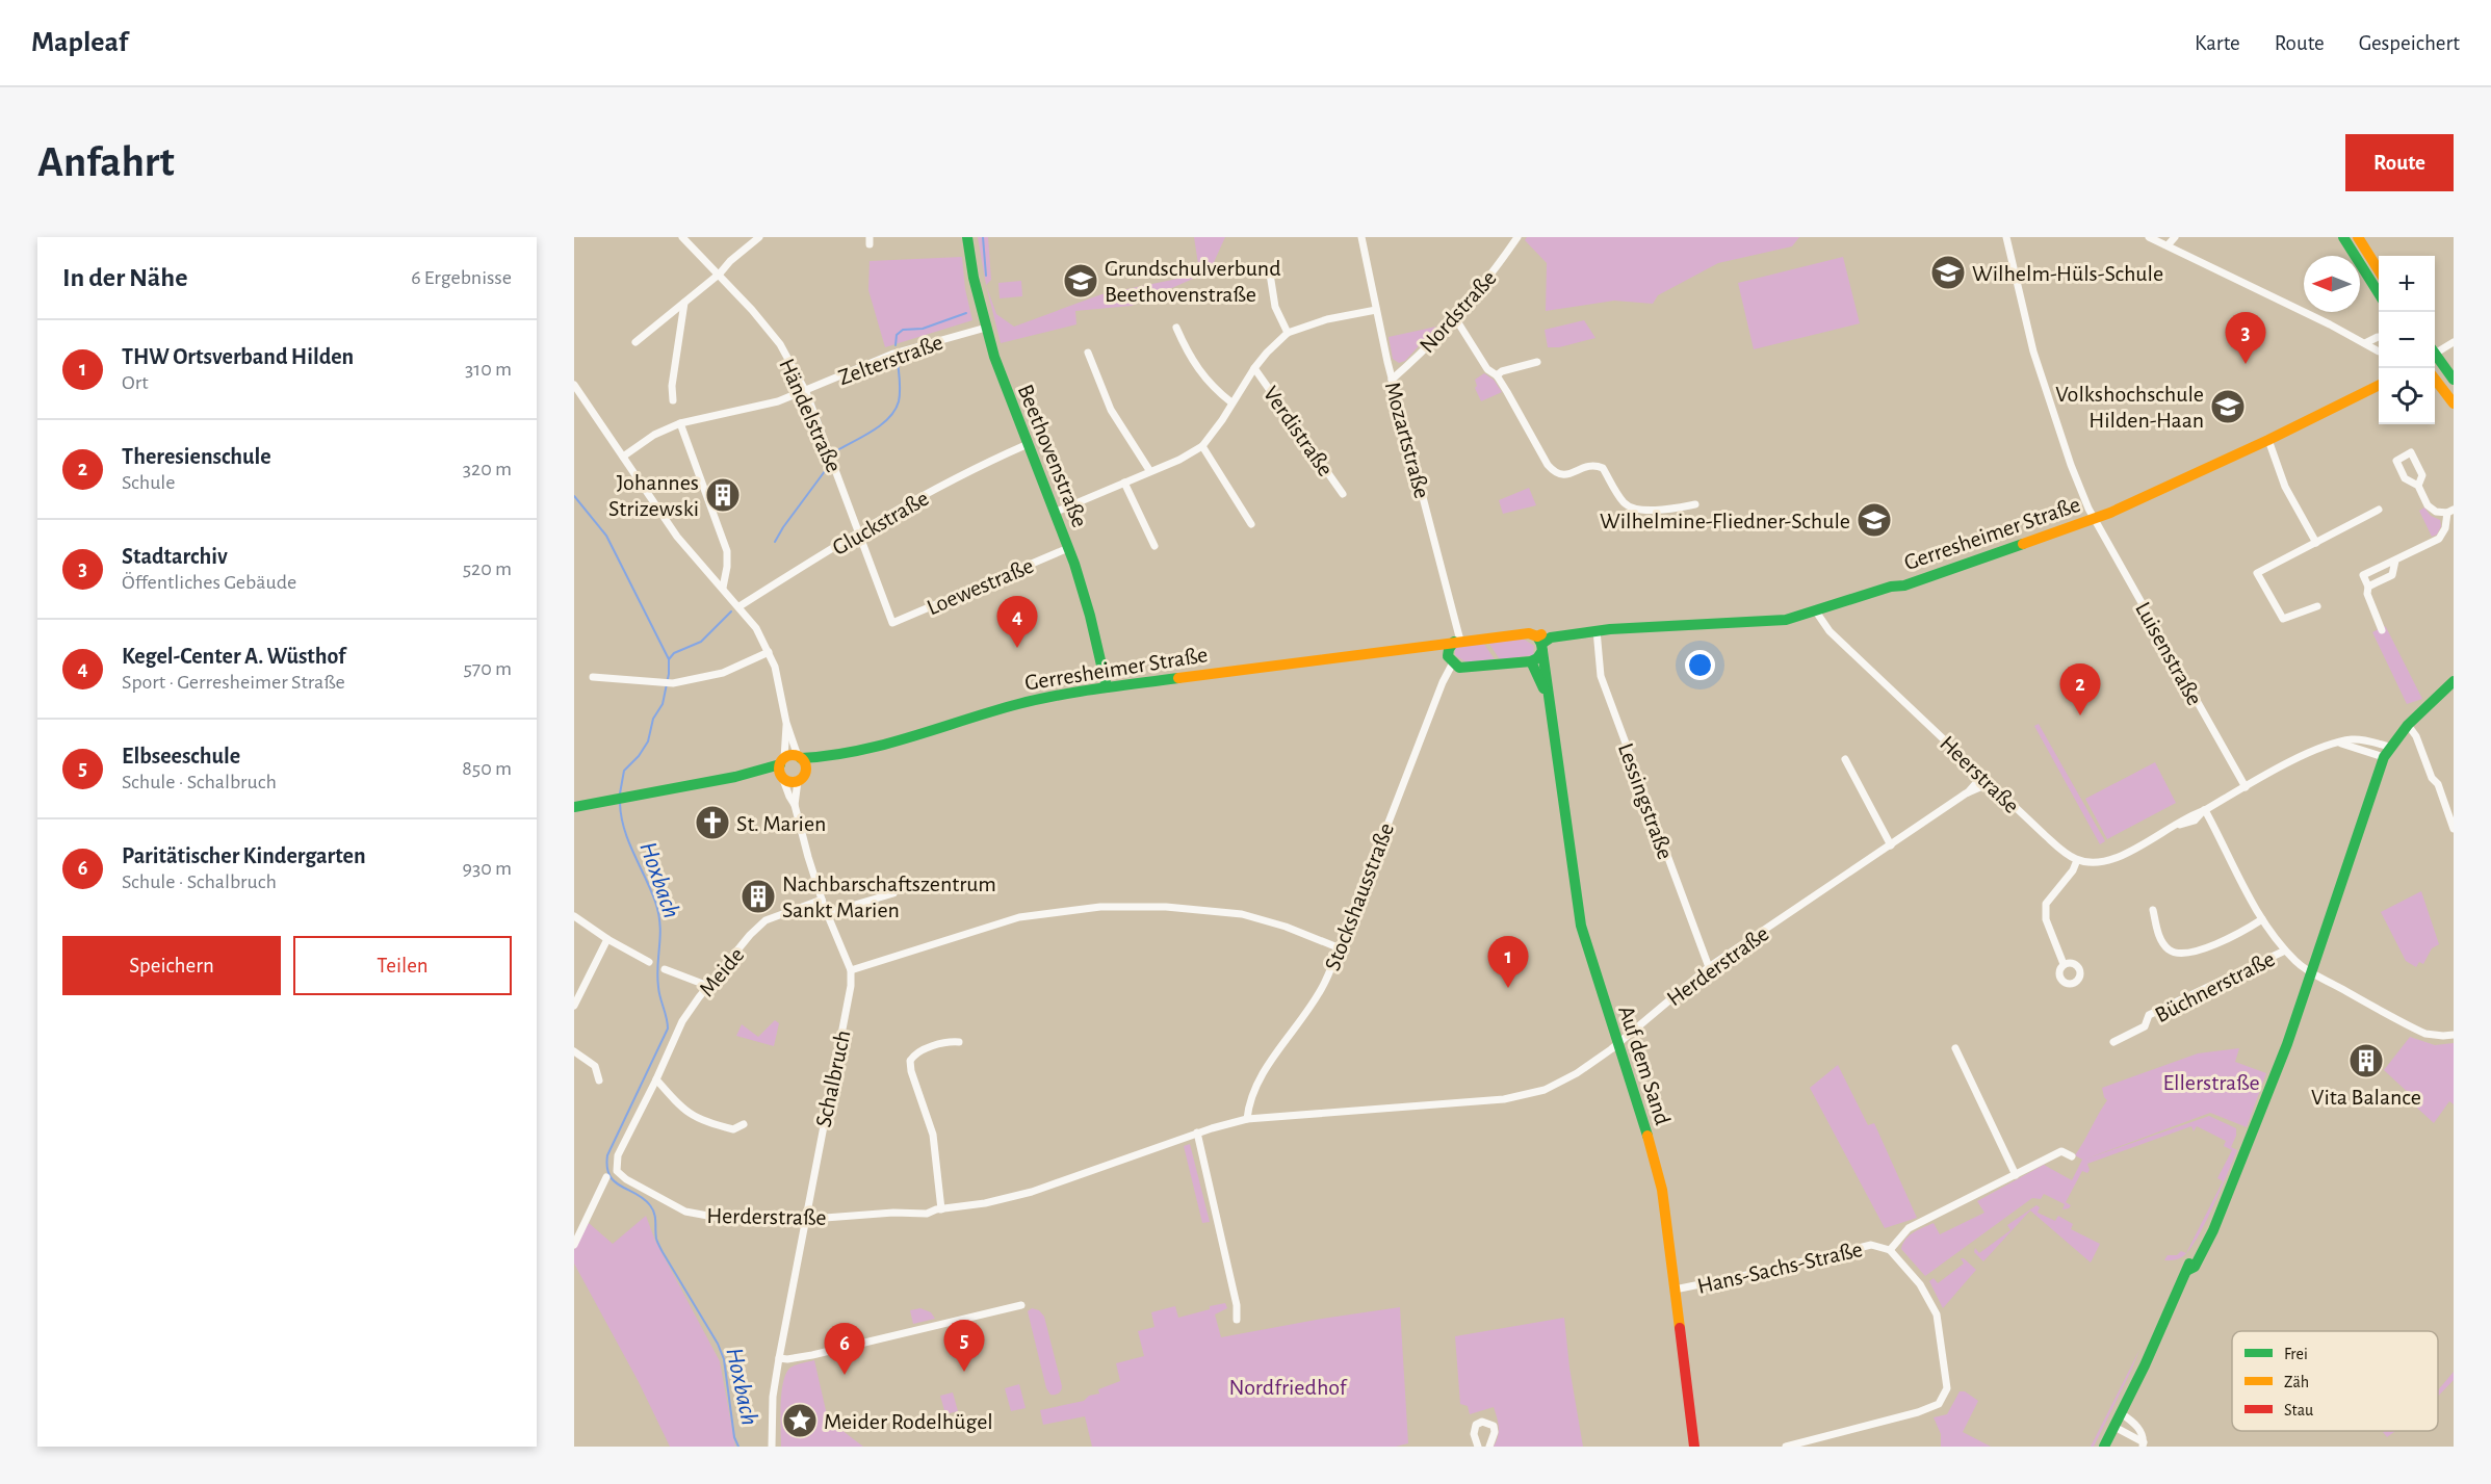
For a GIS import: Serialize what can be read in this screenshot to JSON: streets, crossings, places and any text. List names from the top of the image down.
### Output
{
  "streets": {
    "street": [
      "Nordstraße",
      "Zelterstraße",
      "Händelstraße",
      "Verdistraße",
      "Mozartstraße",
      "Beethovenstraße",
      "Gluckstraße",
      "Gerresheimer Straße",
      "Loewestraße",
      "Luisenstraße",
      "Heerstraße",
      "Lessingstraße",
      "Stockshausstraße",
      "Herderstraße",
      "Meide",
      "Büchnerstraße",
      "Auf dem Sand",
      "Schalbruch",
      "Hans-Sachs-Straße"
    ]
  },
  "crossings": [
    ["Nordstraße", "Mozartstraße"],
    ["Zelterstraße", "Händelstraße"],
    ["Zelterstraße", "Beethovenstraße"],
    ["Händelstraße", "Gluckstraße"],
    ["Händelstraße", "Loewestraße"],
    ["Verdistraße", "Mozartstraße"],
    ["Verdistraße", "Beethovenstraße"],
    ["Mozartstraße", "Gerresheimer Straße"],
    ["Beethovenstraße", "Gluckstraße"],
    ["Beethovenstraße", "Gerresheimer Straße"],
    ["Beethovenstraße", "Loewestraße"],
    ["Gerresheimer Straße", "Luisenstraße"],
    ["Gerresheimer Straße", "Heerstraße"],
    ["Gerresheimer Straße", "Lessingstraße"],
    ["Gerresheimer Straße", "Stockshausstraße"],
    ["Gerresheimer Straße", "Auf dem Sand"],
    ["Gerresheimer Straße", "Schalbruch"],
    ["Heerstraße", "Herderstraße"],
    ["Lessingstraße", "Herderstraße"],
    ["Stockshausstraße", "Herderstraße"],
    ["Herderstraße", "Meide"],
    ["Herderstraße", "Auf dem Sand"],
    ["Herderstraße", "Schalbruch"],
    ["Meide", "Schalbruch"],
    ["Auf dem Sand", "Hans-Sachs-Straße"]
  ],
  "water": ["Hoxbach"],
  "parks": ["Ellerstraße", "Nordfriedhof"],
  "places": {
    "school or university": [
      "Wilhelm-Hüls-Schule",
      "Grundschulverbund Beethovenstraße",
      "Volkshochschule Hilden-Haan",
      "Wilhelmine-Fliedner-Schule"
    ],
    "building": ["Johannes Strizewski", "Nachbarschaftszentrum Sankt Marien", "Vita Balance"],
    "church": ["St. Marien"],
    "place": ["Meider Rodelhügel"]
  },
  "legend": ["Frei", "Zäh", "Stau"],
  "north": "left",
  "page": {
    "header": "Mapleaf",
    "nav": ["Karte", "Route", "Gespeichert"],
    "buttons": [
      "Route",
      ["Speichern", "Teilen"]
    ],
    "title": "Anfahrt",
    "heading": ["In der Nähe", "6 Ergebnisse"],
    "map_buttons": ["+", "−"],
    "pins": [
      "3",
      "4",
      "2",
      "1",
      "5",
      "6"
    ],
    "list": [
      {
        "mark": "1",
        "name": "THW Ortsverband Hilden",
        "note": "Ort",
        "value": "310 m"
      },
      {
        "mark": "2",
        "name": "Theresienschule",
        "note": "Schule",
        "value": "320 m"
      },
      {
        "mark": "3",
        "name": "Stadtarchiv",
        "note": "Öffentliches Gebäude",
        "value": "520 m"
      },
      {
        "mark": "4",
        "name": "Kegel-Center A. Wüsthof",
        "note": "Sport · Gerresheimer Straße",
        "value": "570 m"
      },
      {
        "mark": "5",
        "name": "Elbseeschule",
        "note": "Schule · Schalbruch",
        "value": "850 m"
      },
      {
        "mark": "6",
        "name": "Paritätischer Kindergarten",
        "note": "Schule · Schalbruch",
        "value": "930 m"
      }
    ]
  }
}
